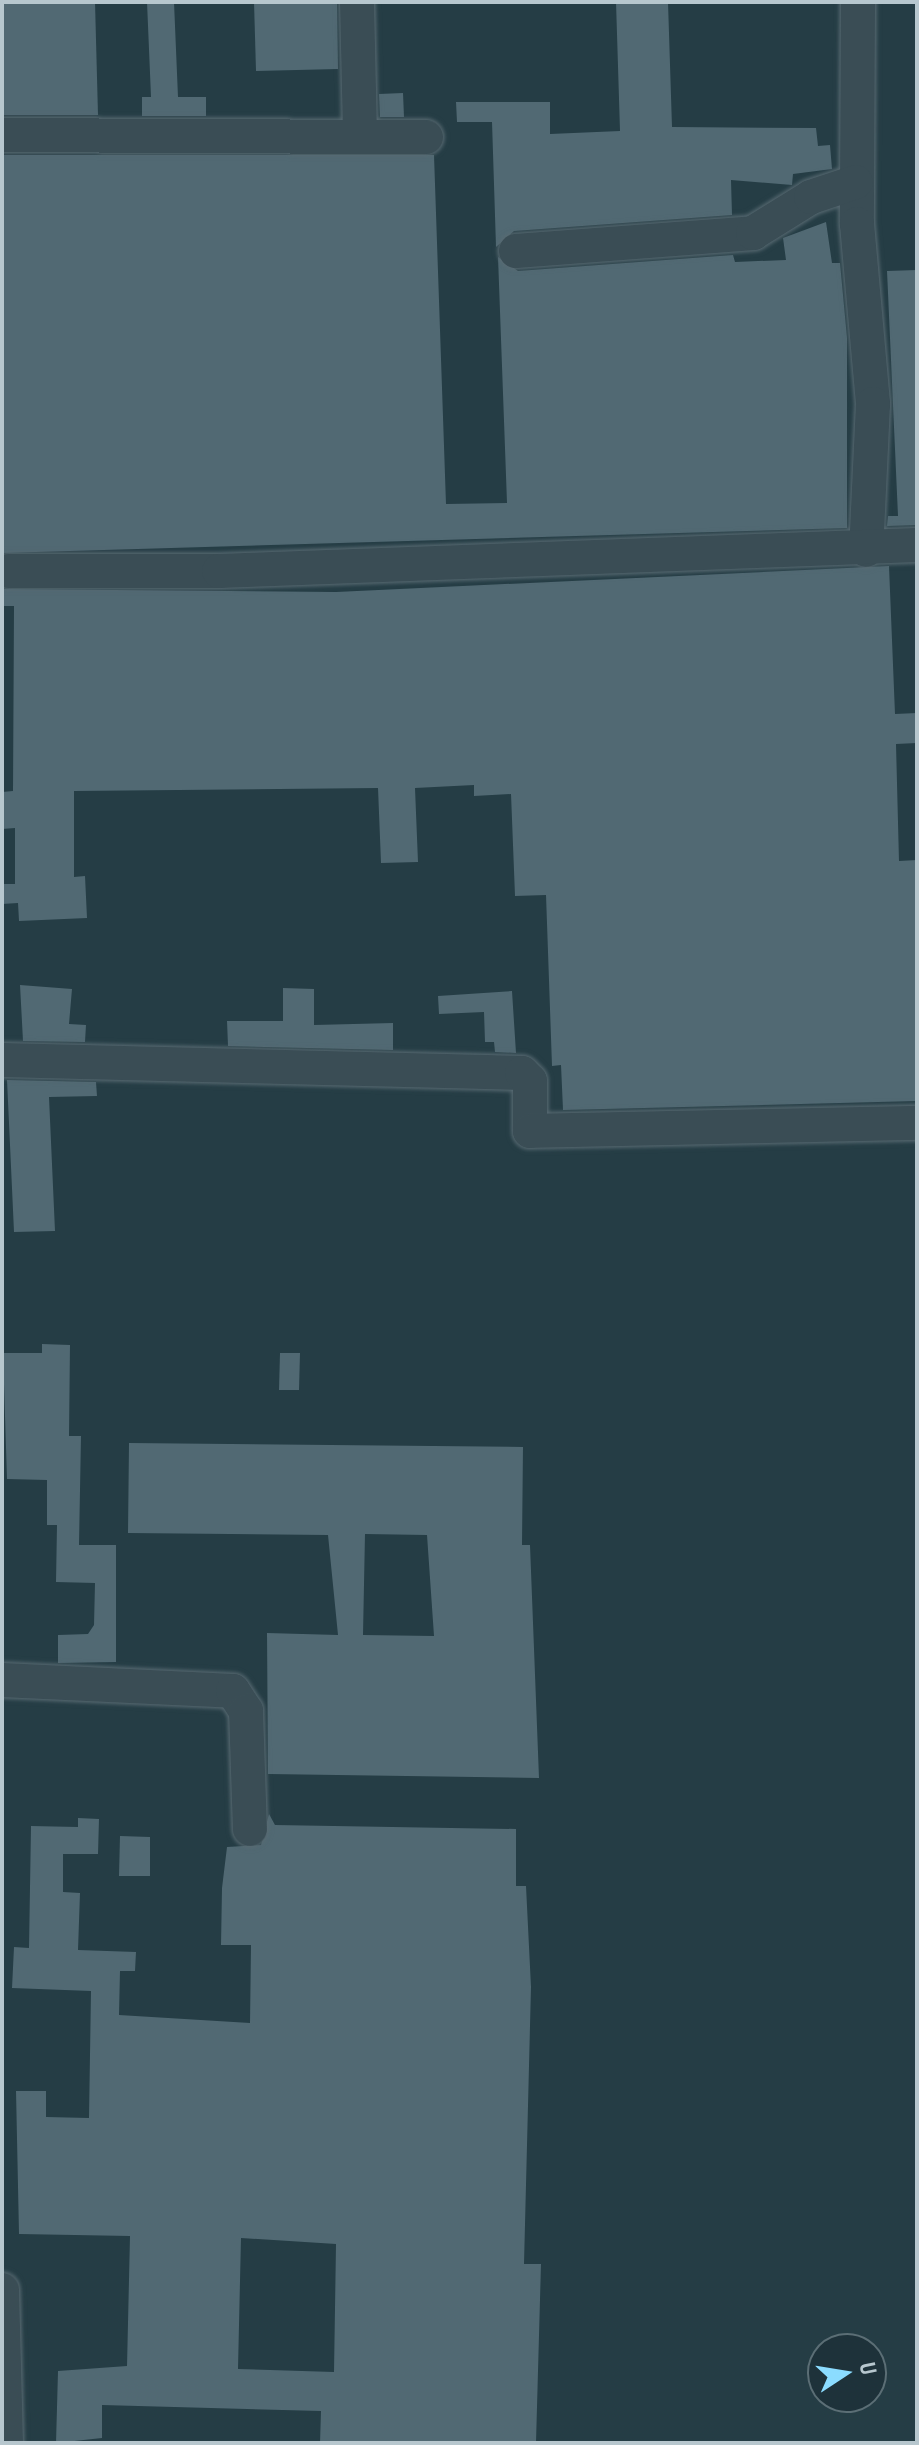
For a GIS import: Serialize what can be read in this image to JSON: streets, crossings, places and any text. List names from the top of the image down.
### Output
{
  "north": "right"
}
